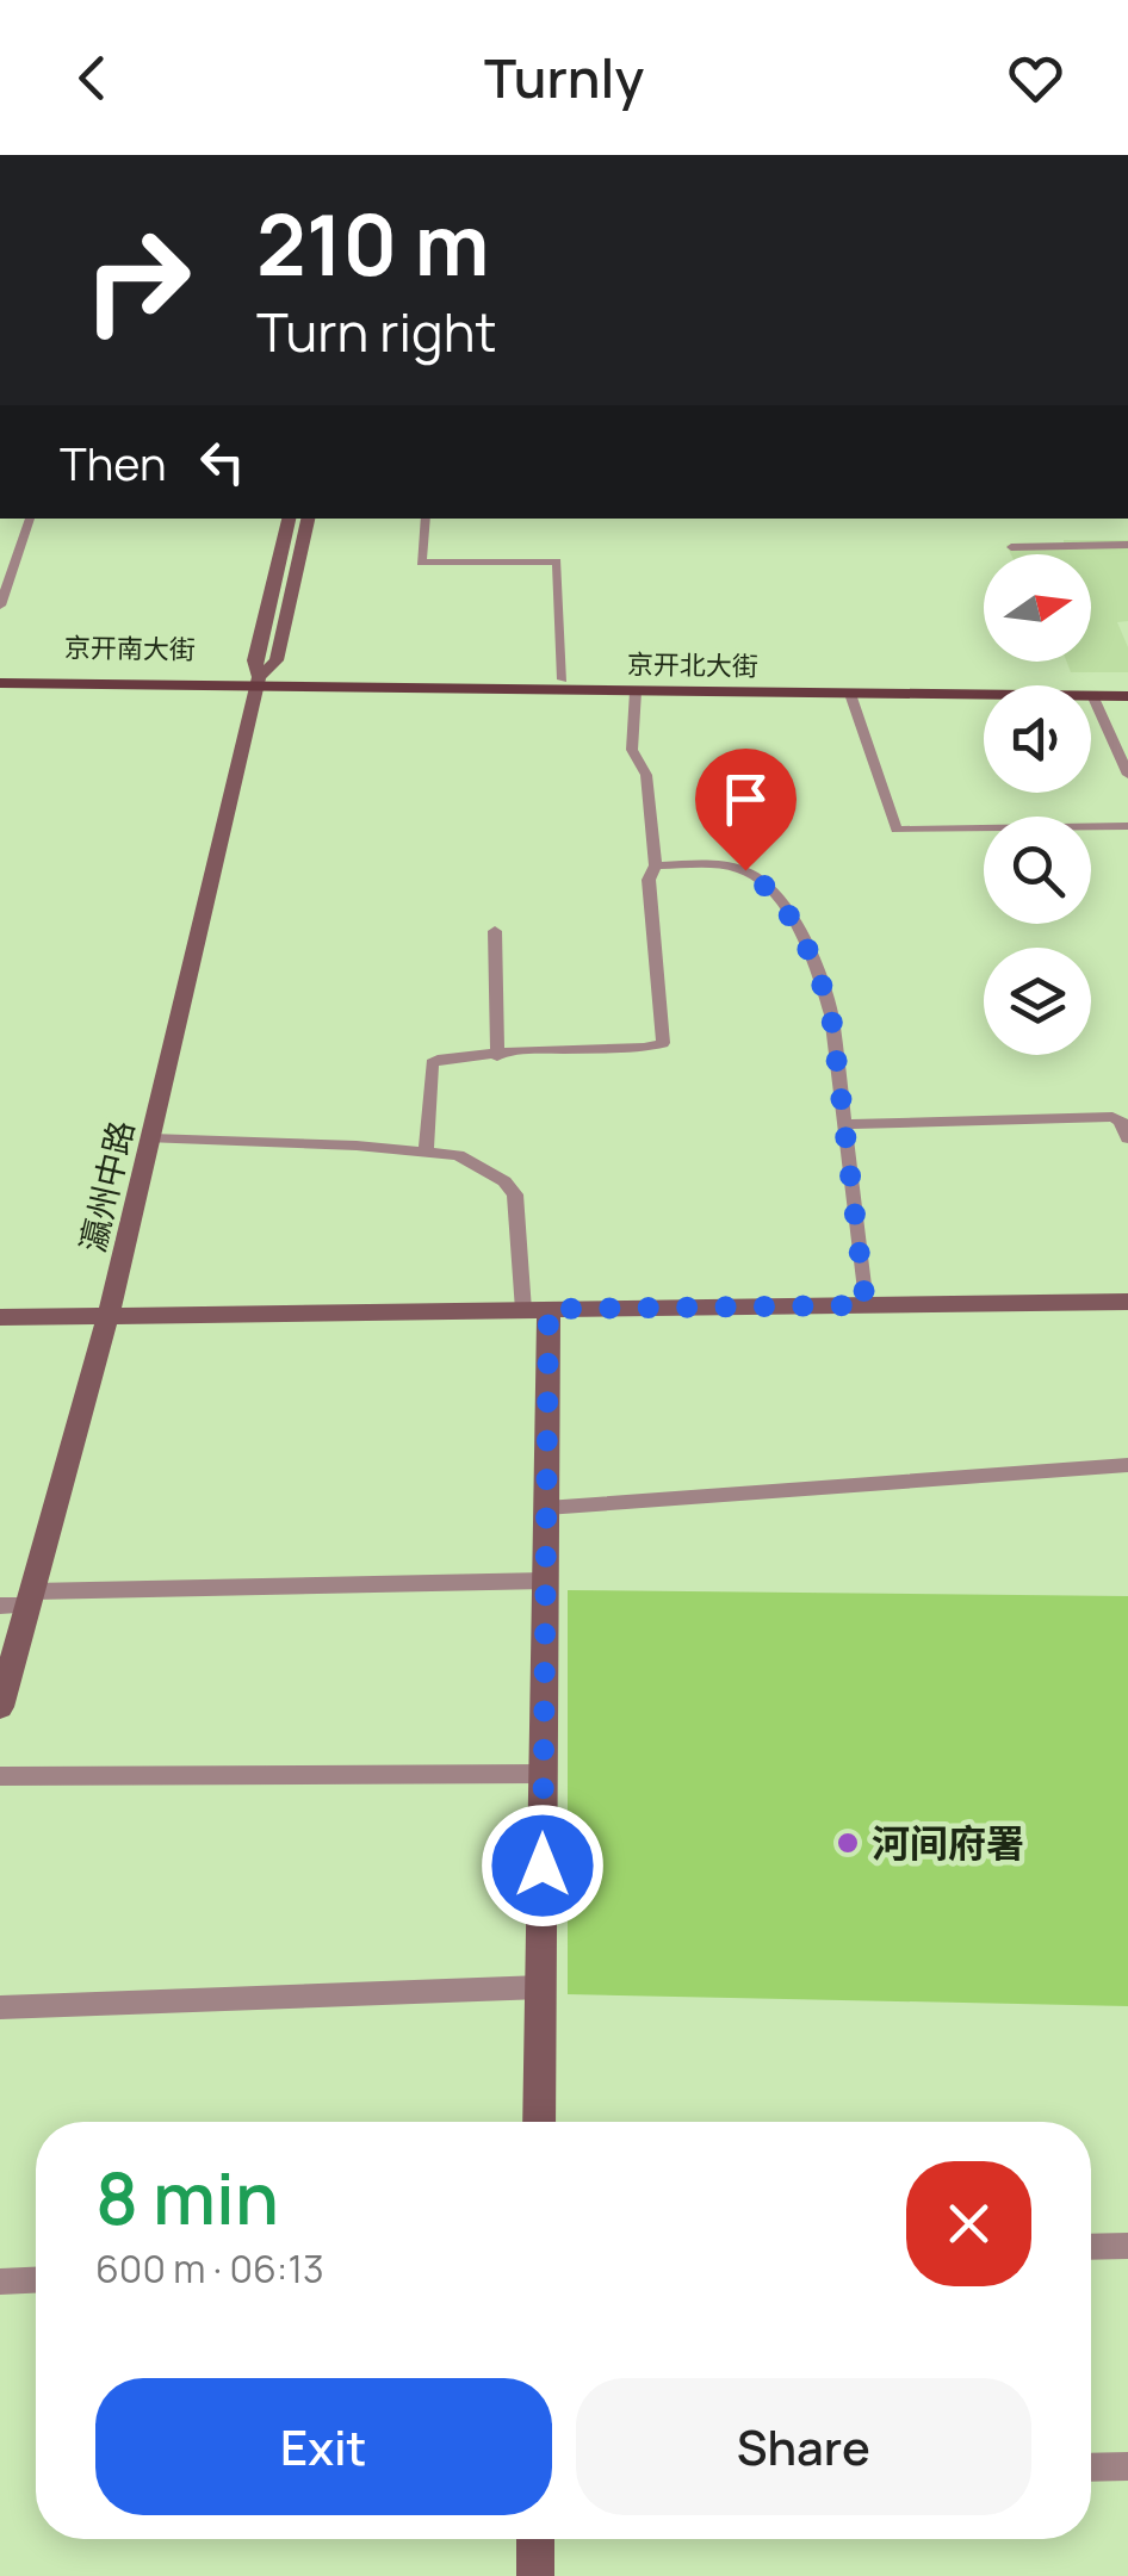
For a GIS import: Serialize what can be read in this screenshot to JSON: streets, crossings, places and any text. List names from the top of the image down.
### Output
{
  "streets": {
    "main road": ["京开南大街", "京开北大街", "瀛州中路"]
  },
  "crossings": [
    ["京开南大街", "京开北大街"],
    ["京开南大街", "瀛州中路"],
    ["京开北大街", "瀛州中路"]
  ],
  "places": ["河间府署"],
  "north": "right",
  "page": {
    "header": "Turnly",
    "turn": ["210 m", "Turn right"],
    "then": "Then",
    "heading": ["8 min", "600 m · 06:13"],
    "buttons": ["Exit", "Share"]
  }
}
